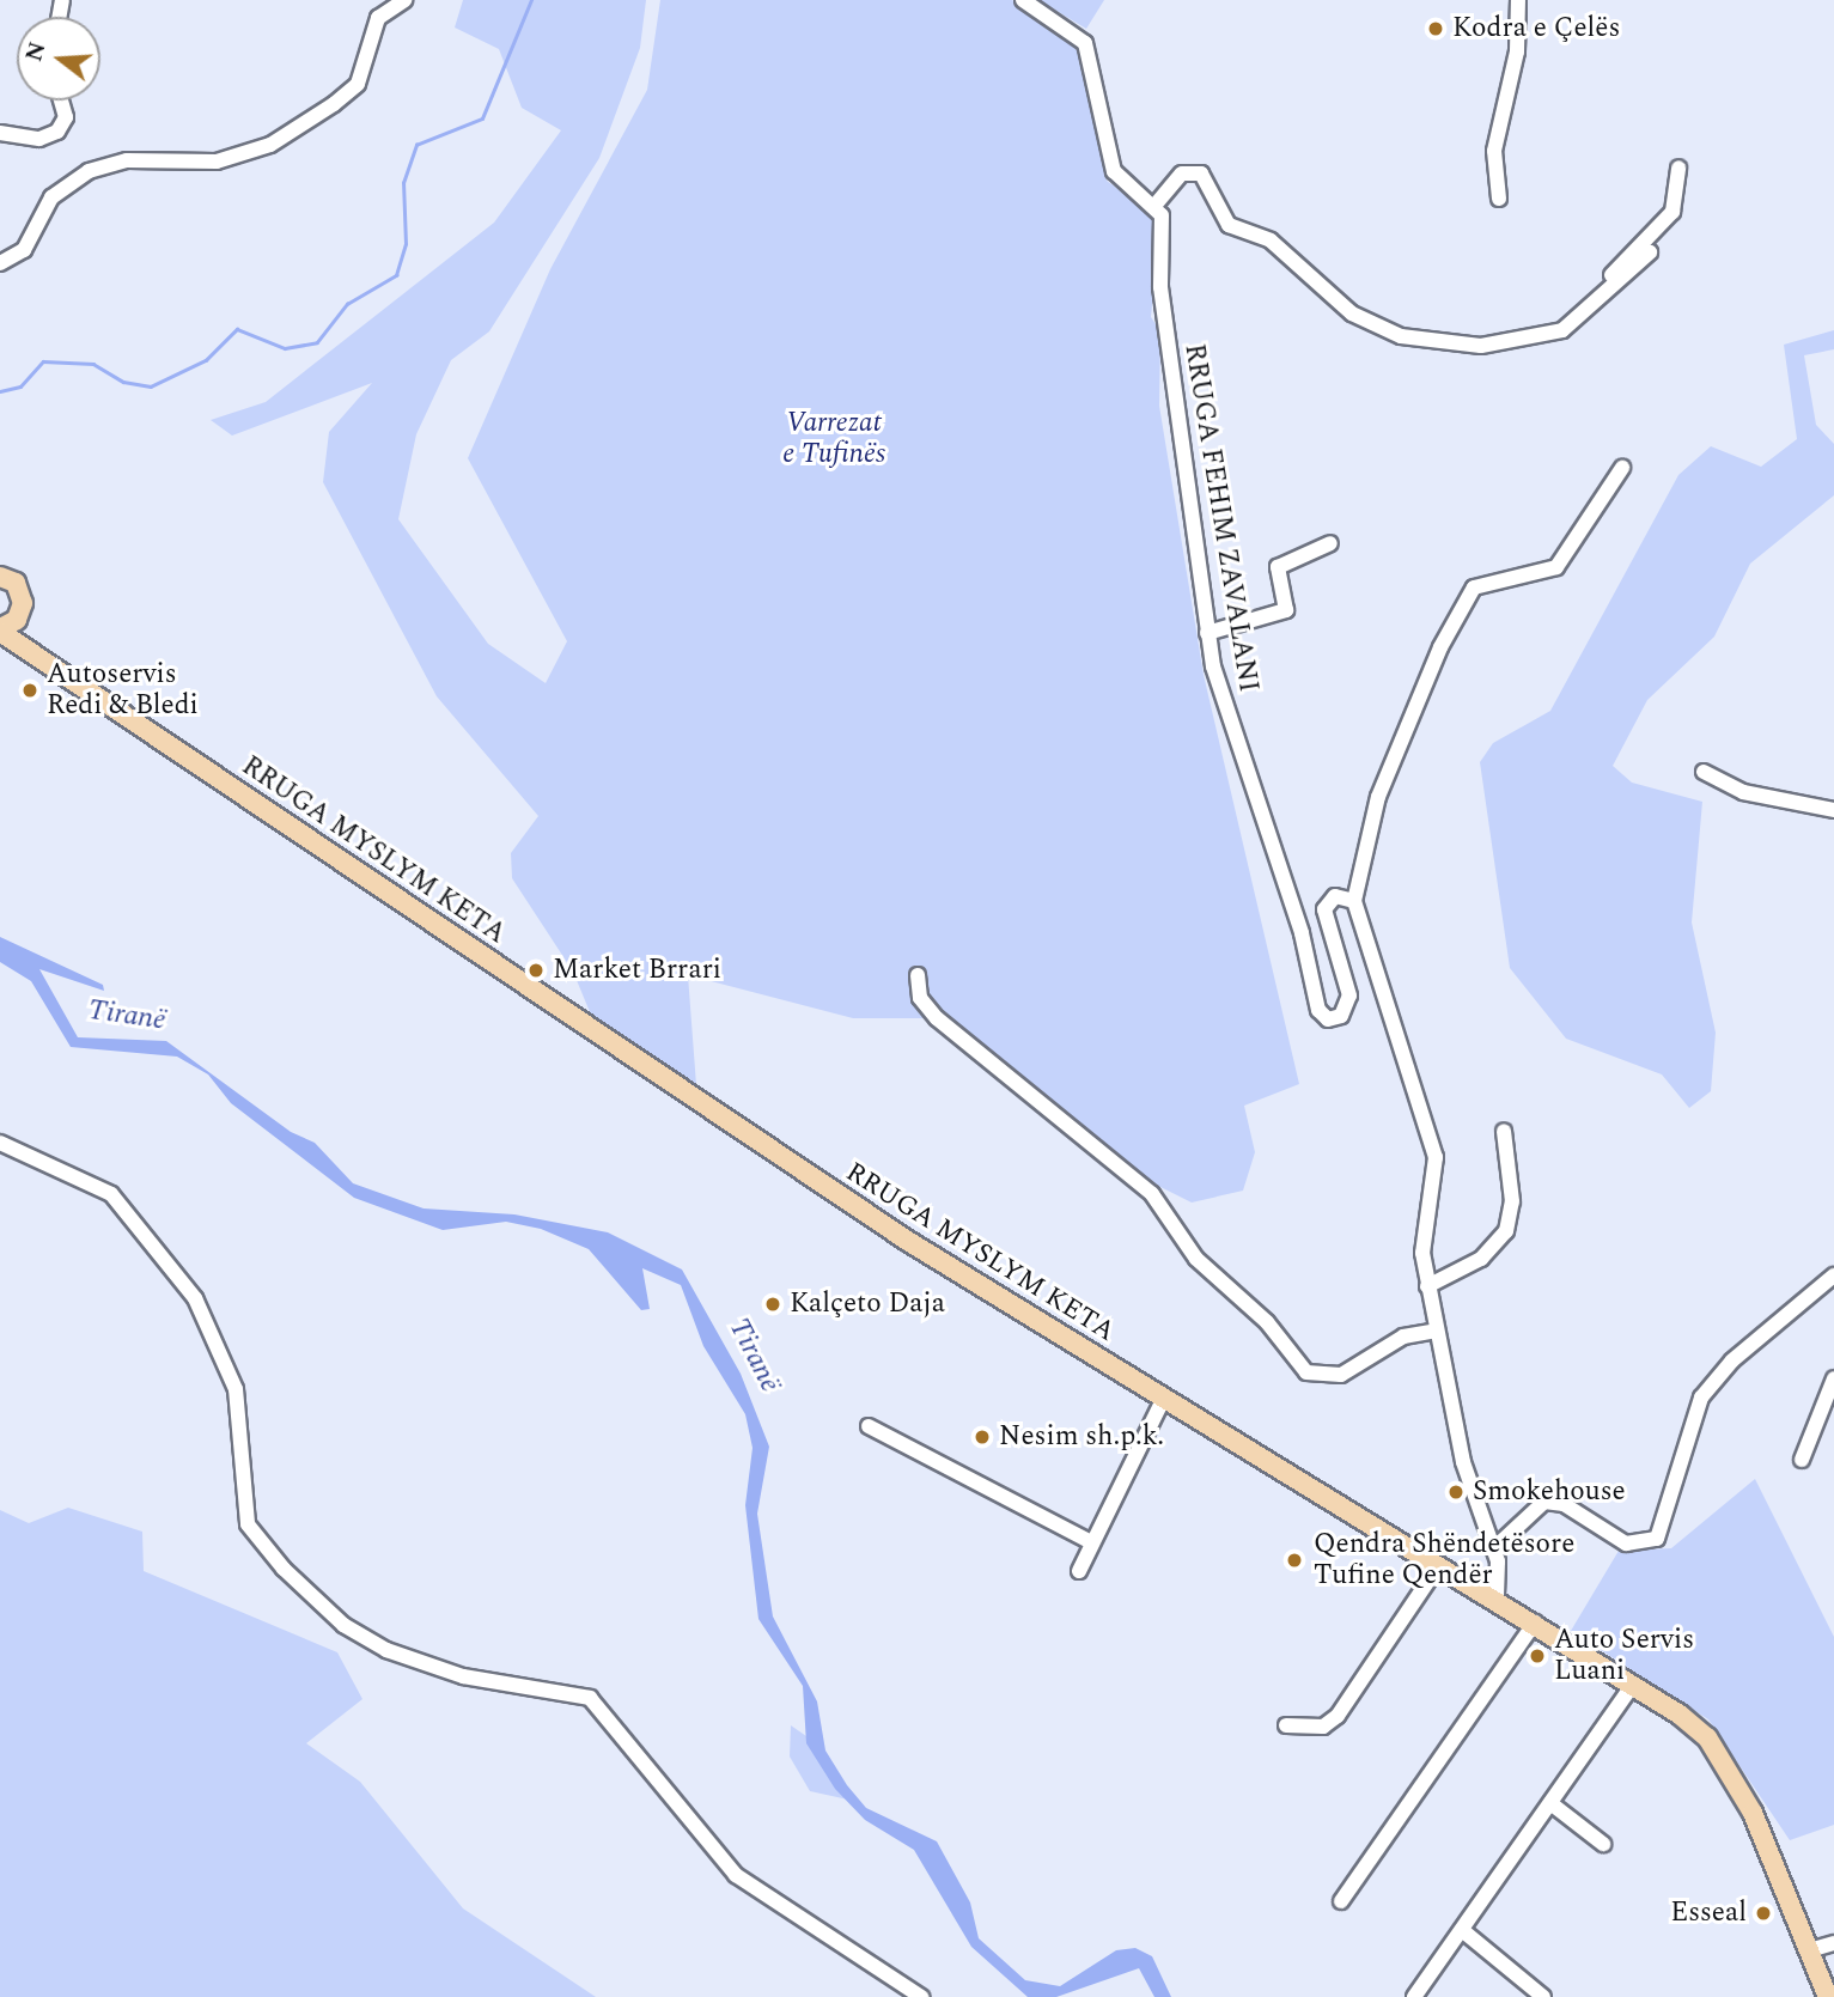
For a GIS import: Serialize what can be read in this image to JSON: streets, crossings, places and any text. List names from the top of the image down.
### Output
{
  "streets": {
    "main road": ["RRUGA MYSLYM KETA"],
    "street": ["RRUGA FEHIM ZAVALANI"]
  },
  "water": ["Tiranë"],
  "parks": ["Varrezat e Tufinës"],
  "places": [
    "Kodra e Çelës",
    "Autoservis Redi & Bledi",
    "Market Brrari",
    "Kalçeto Daja",
    "Nesim sh.p.k.",
    "Smokehouse",
    "Qendra Shëndetësore Tufine Qendër",
    "Auto Servis Luani",
    "Esseal"
  ],
  "north": "left"
}
